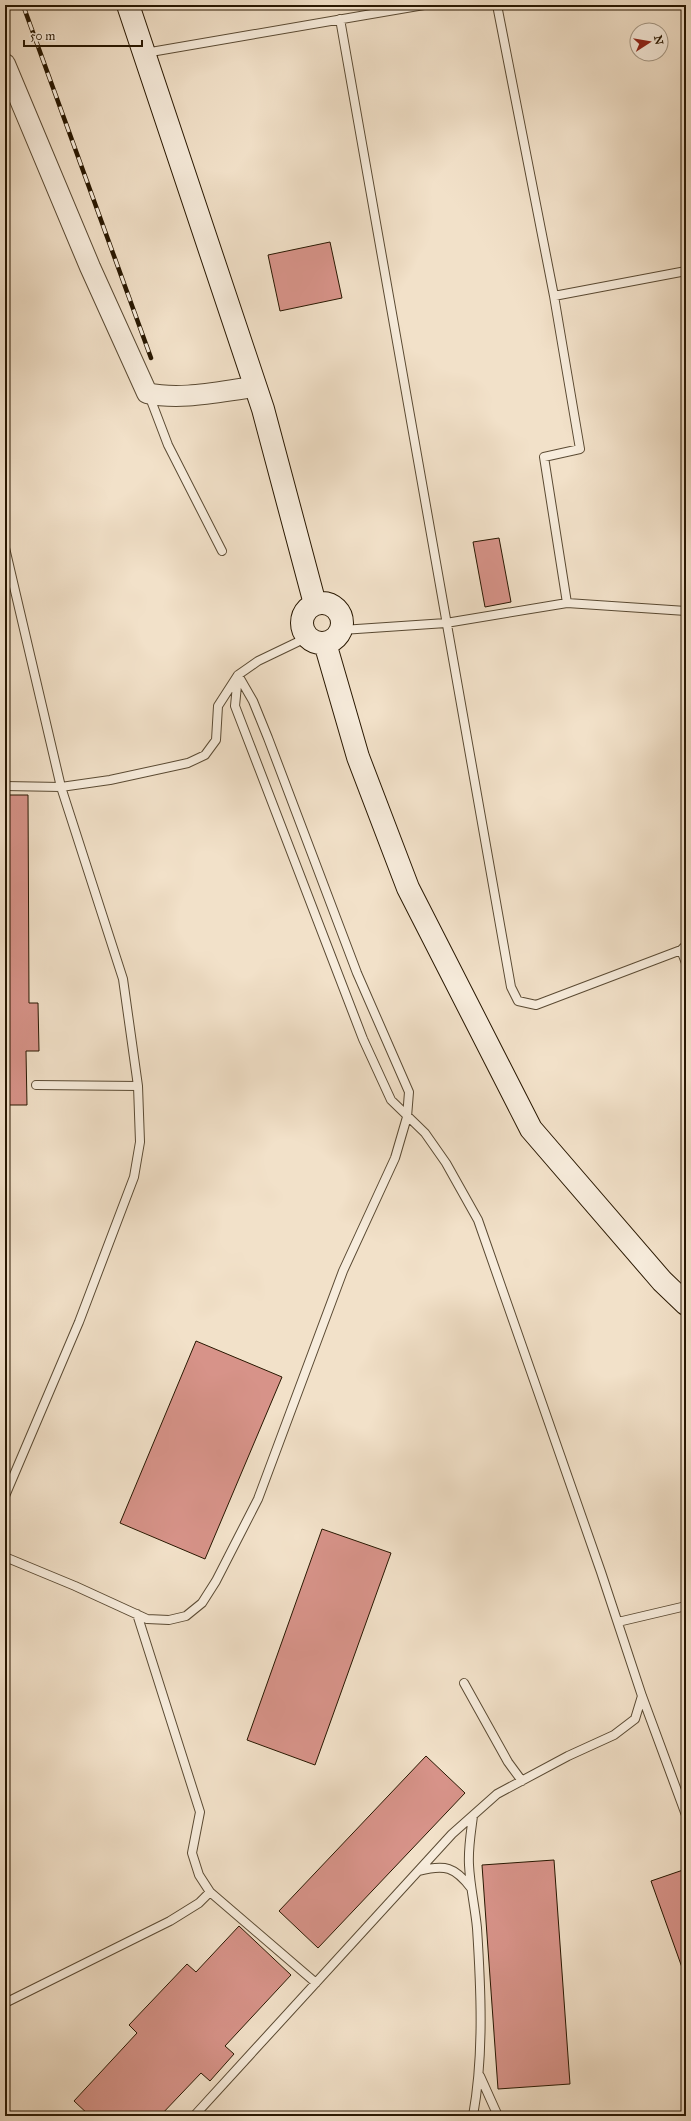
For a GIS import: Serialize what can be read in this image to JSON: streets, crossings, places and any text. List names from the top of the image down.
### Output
{
  "scale_bar": "50 m",
  "north": "right"
}
